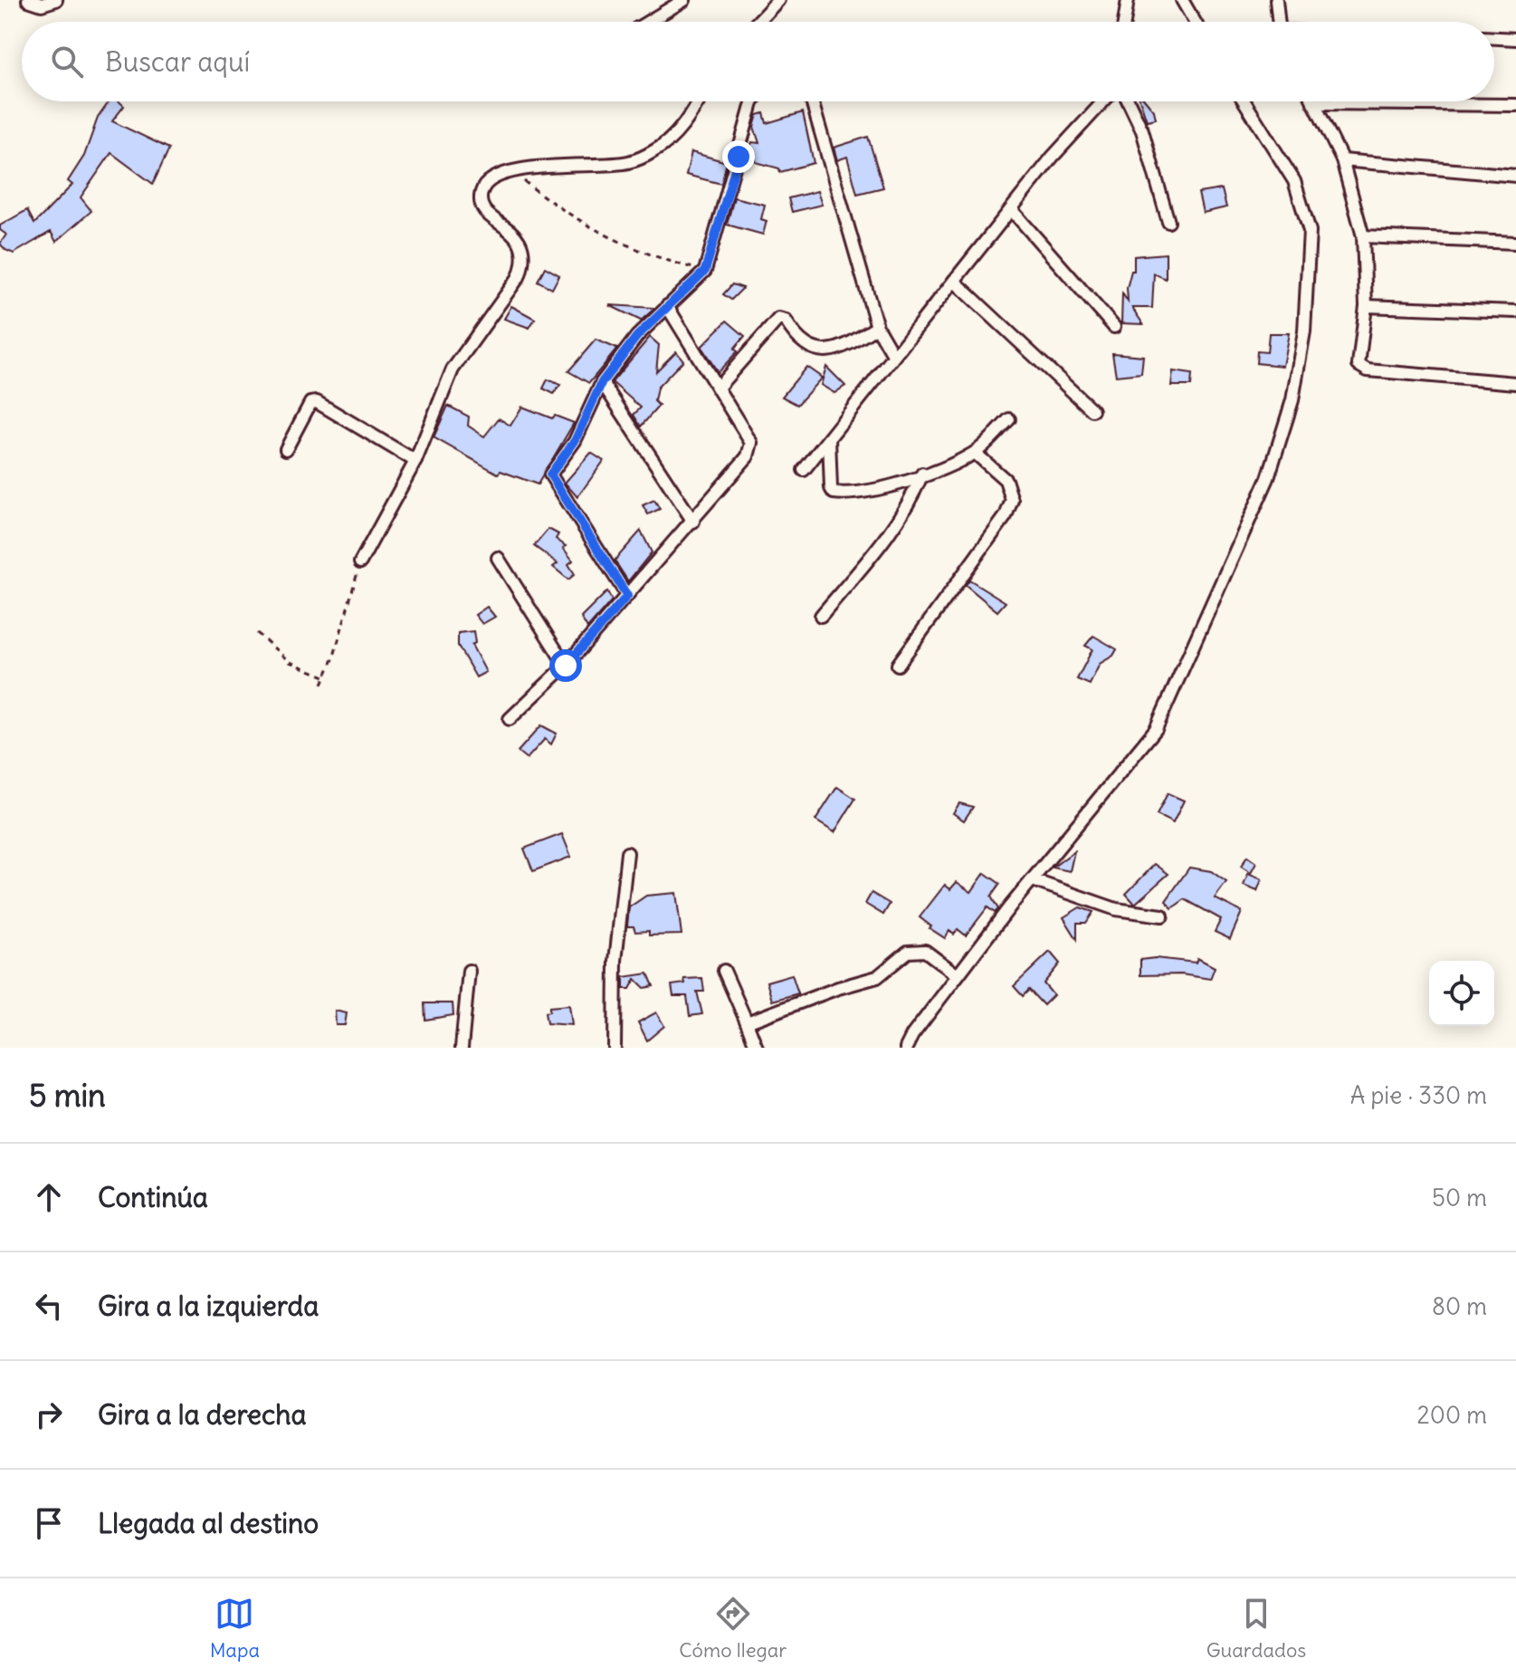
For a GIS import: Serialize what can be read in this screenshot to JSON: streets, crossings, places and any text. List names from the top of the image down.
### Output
{
  "page": {
    "search": "Buscar aquí",
    "heading": ["5 min", "A pie · 330 m"],
    "list": [
      ["Continúa", "50 m"],
      ["Gira a la izquierda", "80 m"],
      ["Gira a la derecha", "200 m"],
      "Llegada al destino"
    ],
    "nav": ["Mapa", "Cómo llegar", "Guardados"]
  }
}
